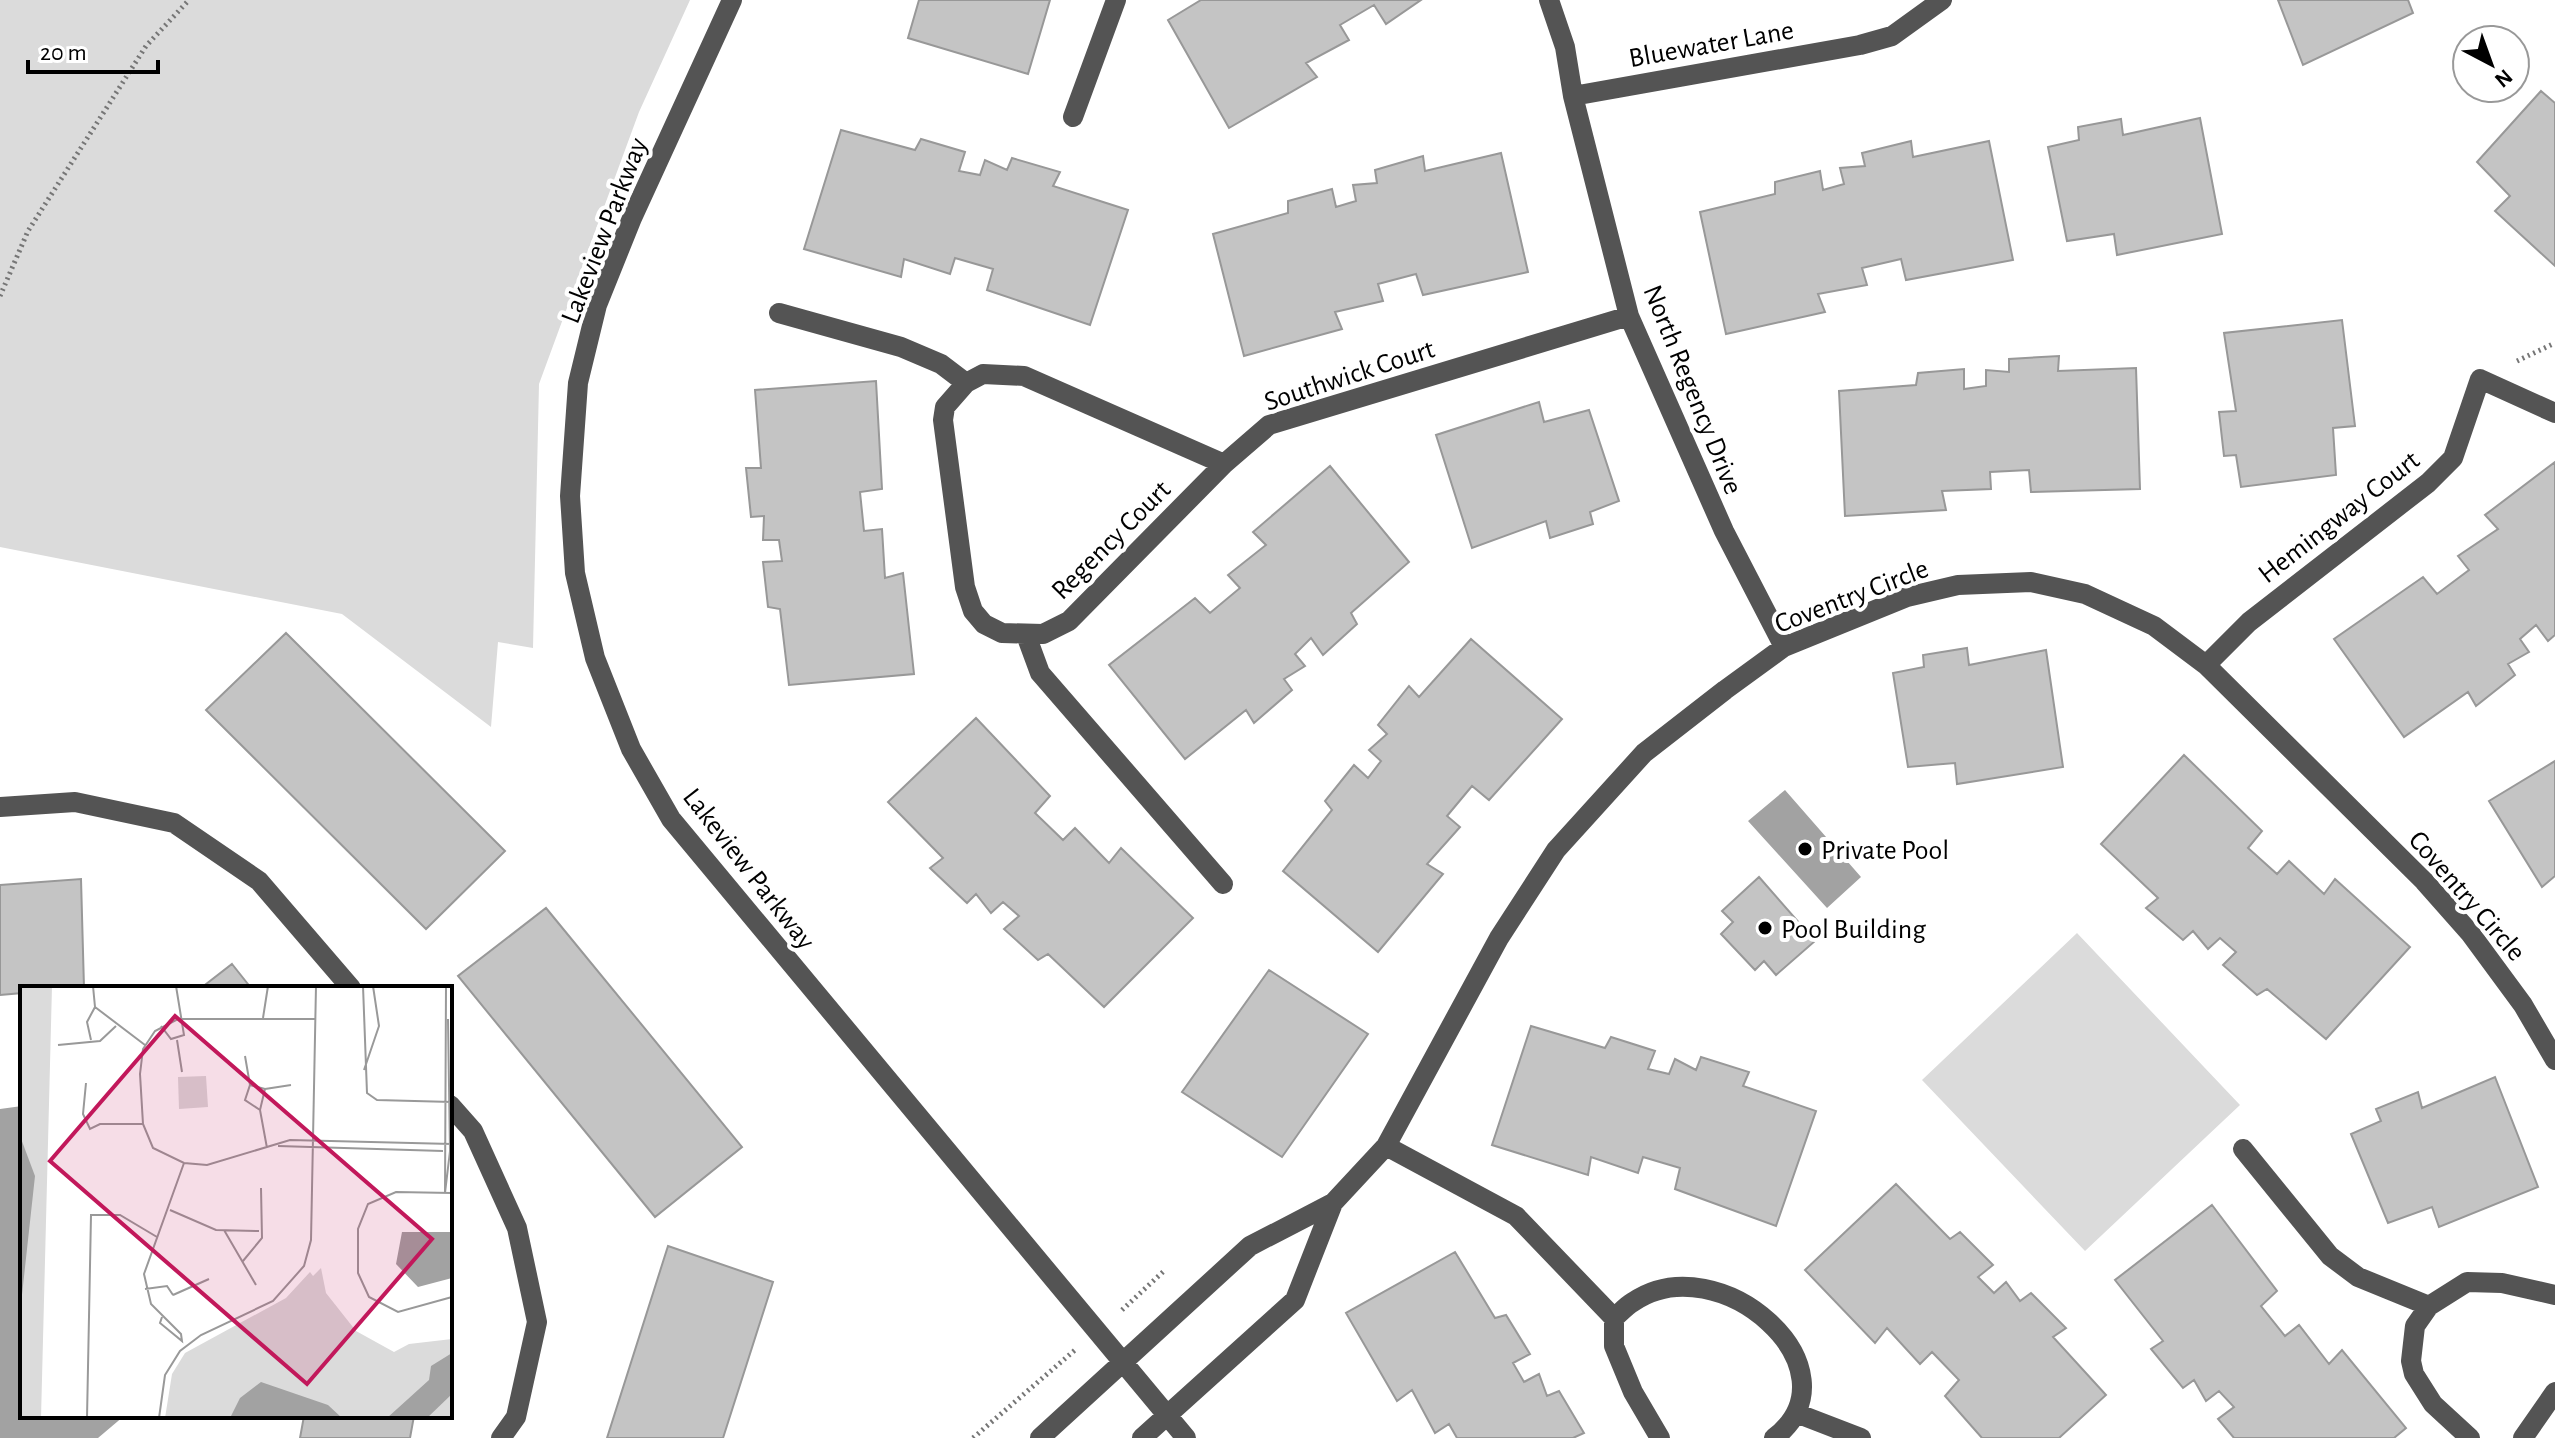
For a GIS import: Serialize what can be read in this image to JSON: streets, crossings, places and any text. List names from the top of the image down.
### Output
{
  "streets": {
    "street": [
      "Bluewater Lane",
      "Lakeview Parkway",
      "Southwick Court",
      "North Regency Drive",
      "Hemingway Court",
      "Regency Court",
      "Coventry Circle"
    ]
  },
  "crossings": [
    ["Bluewater Lane", "North Regency Drive"],
    ["Lakeview Parkway", "Coventry Circle"],
    ["Southwick Court", "North Regency Drive"],
    ["Southwick Court", "Regency Court"],
    ["North Regency Drive", "Coventry Circle"],
    ["Hemingway Court", "Coventry Circle"]
  ],
  "places": ["Private Pool", "Pool Building"],
  "scale_bar": "20 m",
  "north": "bottom right"
}
